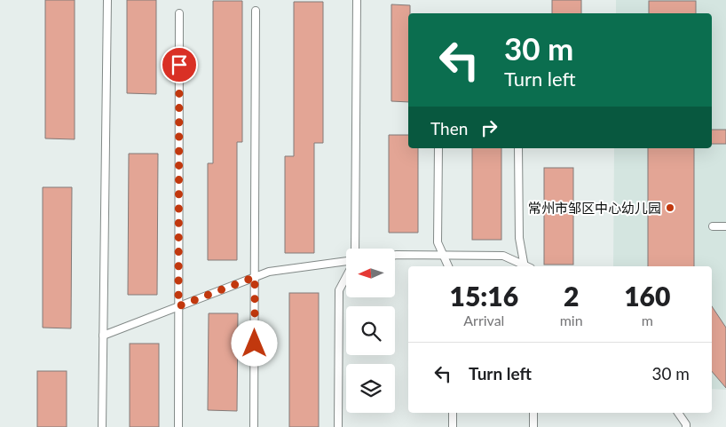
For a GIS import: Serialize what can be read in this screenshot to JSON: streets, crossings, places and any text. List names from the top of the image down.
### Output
{
  "places": ["常州市邹区中心幼儿园"],
  "north": "left",
  "page": {
    "turn": ["30 m", "Turn left"],
    "then": "Then",
    "eta": [
      "15:16",
      "Arrival",
      "2",
      "min",
      "160",
      "m"
    ],
    "list": [
      {
        "name": "Turn left",
        "value": "30 m"
      }
    ]
  }
}
